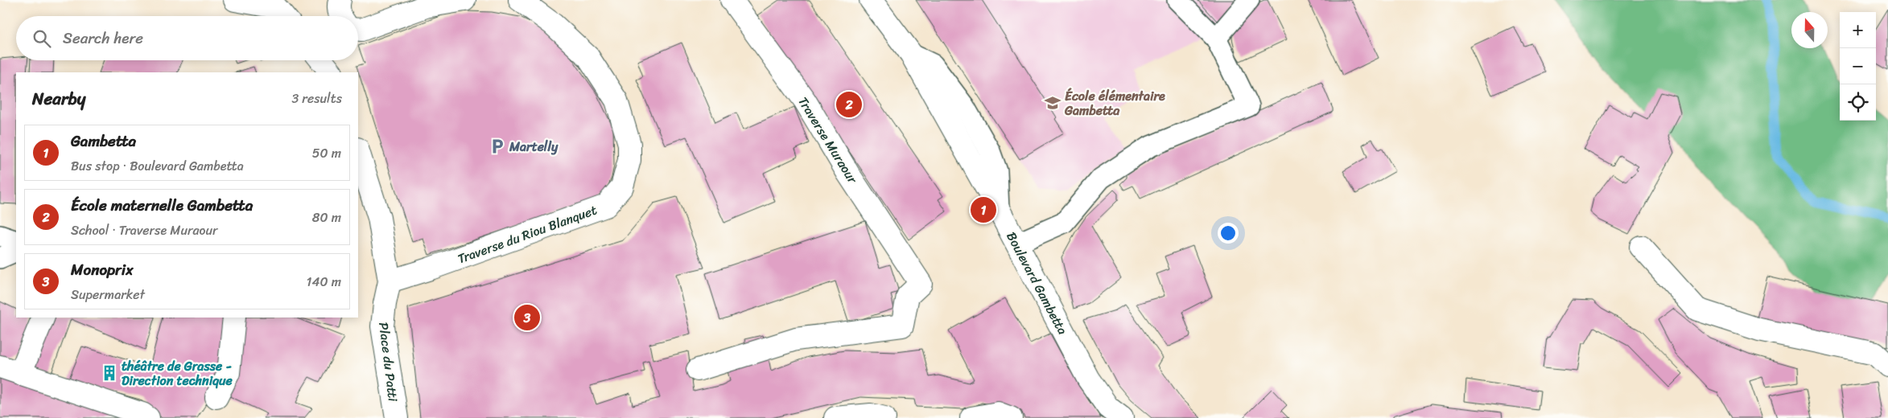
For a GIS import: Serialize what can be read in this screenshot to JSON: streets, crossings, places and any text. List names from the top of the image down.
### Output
{
  "streets": {
    "street": [
      "Traverse Muraour",
      "Traverse du Riou Blanquet",
      "Boulevard Gambetta",
      "Place du Patti"
    ]
  },
  "crossings": [
    ["Traverse du Riou Blanquet", "Place du Patti"]
  ],
  "places": {
    "school or university": ["École élémentaire Gambetta"],
    "parking": ["Martelly"],
    "building": ["théâtre de Grasse - Direction technique"]
  },
  "north": "top",
  "page": {
    "map_buttons": ["+", "−"],
    "search": "Search here",
    "heading": ["Nearby", "3 results"],
    "pins": ["2", "1", "3"],
    "list": [
      {
        "mark": "1",
        "name": "Gambetta",
        "note": "Bus stop · Boulevard Gambetta",
        "value": "50 m"
      },
      {
        "mark": "2",
        "name": "École maternelle Gambetta",
        "note": "School · Traverse Muraour",
        "value": "80 m"
      },
      {
        "mark": "3",
        "name": "Monoprix",
        "note": "Supermarket",
        "value": "140 m"
      }
    ]
  }
}
